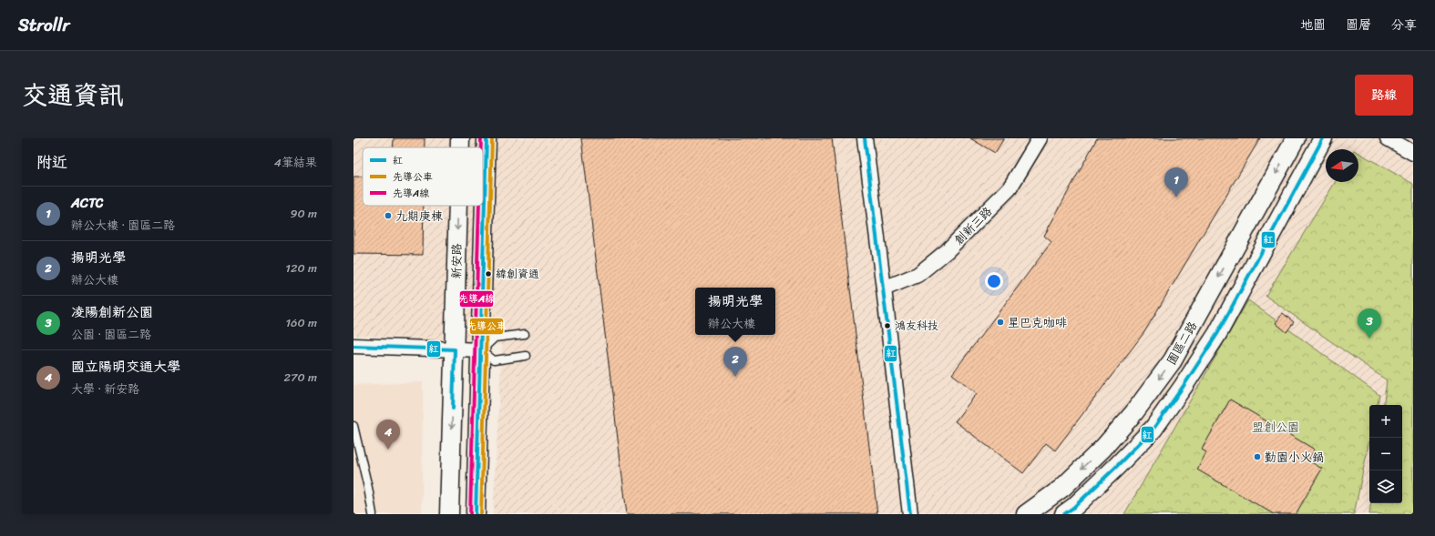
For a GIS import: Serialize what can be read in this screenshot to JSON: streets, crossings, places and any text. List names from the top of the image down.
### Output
{
  "streets": {
    "street": ["創新三路", "新安路", "園區二路"]
  },
  "parks": ["盟創公園"],
  "places": [
    "九期庚棟",
    "緯創資通",
    "星巴克咖啡",
    "鴻友科技",
    "勤園小火鍋"
  ],
  "lines": ["transit line 紅", "transit line 先導公車", "transit line 先導A線"],
  "legend": ["紅", "先導公車", "先導A線"],
  "north": "left",
  "page": {
    "header": "Strollr",
    "nav": ["地圖", "圖層", "分享"],
    "title": "交通資訊",
    "buttons": "路線",
    "heading": ["附近", "4筆結果"],
    "pins": [
      "1",
      "3",
      "2",
      "4"
    ],
    "list": [
      {
        "mark": "1",
        "name": "ACTC",
        "note": "辦公大樓 · 園區二路",
        "value": "90 m"
      },
      {
        "mark": "2",
        "name": "揚明光學",
        "note": "辦公大樓",
        "value": "120 m"
      },
      {
        "mark": "3",
        "name": "凌陽創新公園",
        "note": "公園 · 園區二路",
        "value": "160 m"
      },
      {
        "mark": "4",
        "name": "國立陽明交通大學",
        "note": "大學 · 新安路",
        "value": "270 m"
      }
    ],
    "popup": ["揚明光學", "辦公大樓"],
    "map_buttons": ["+", "−"]
  }
}
